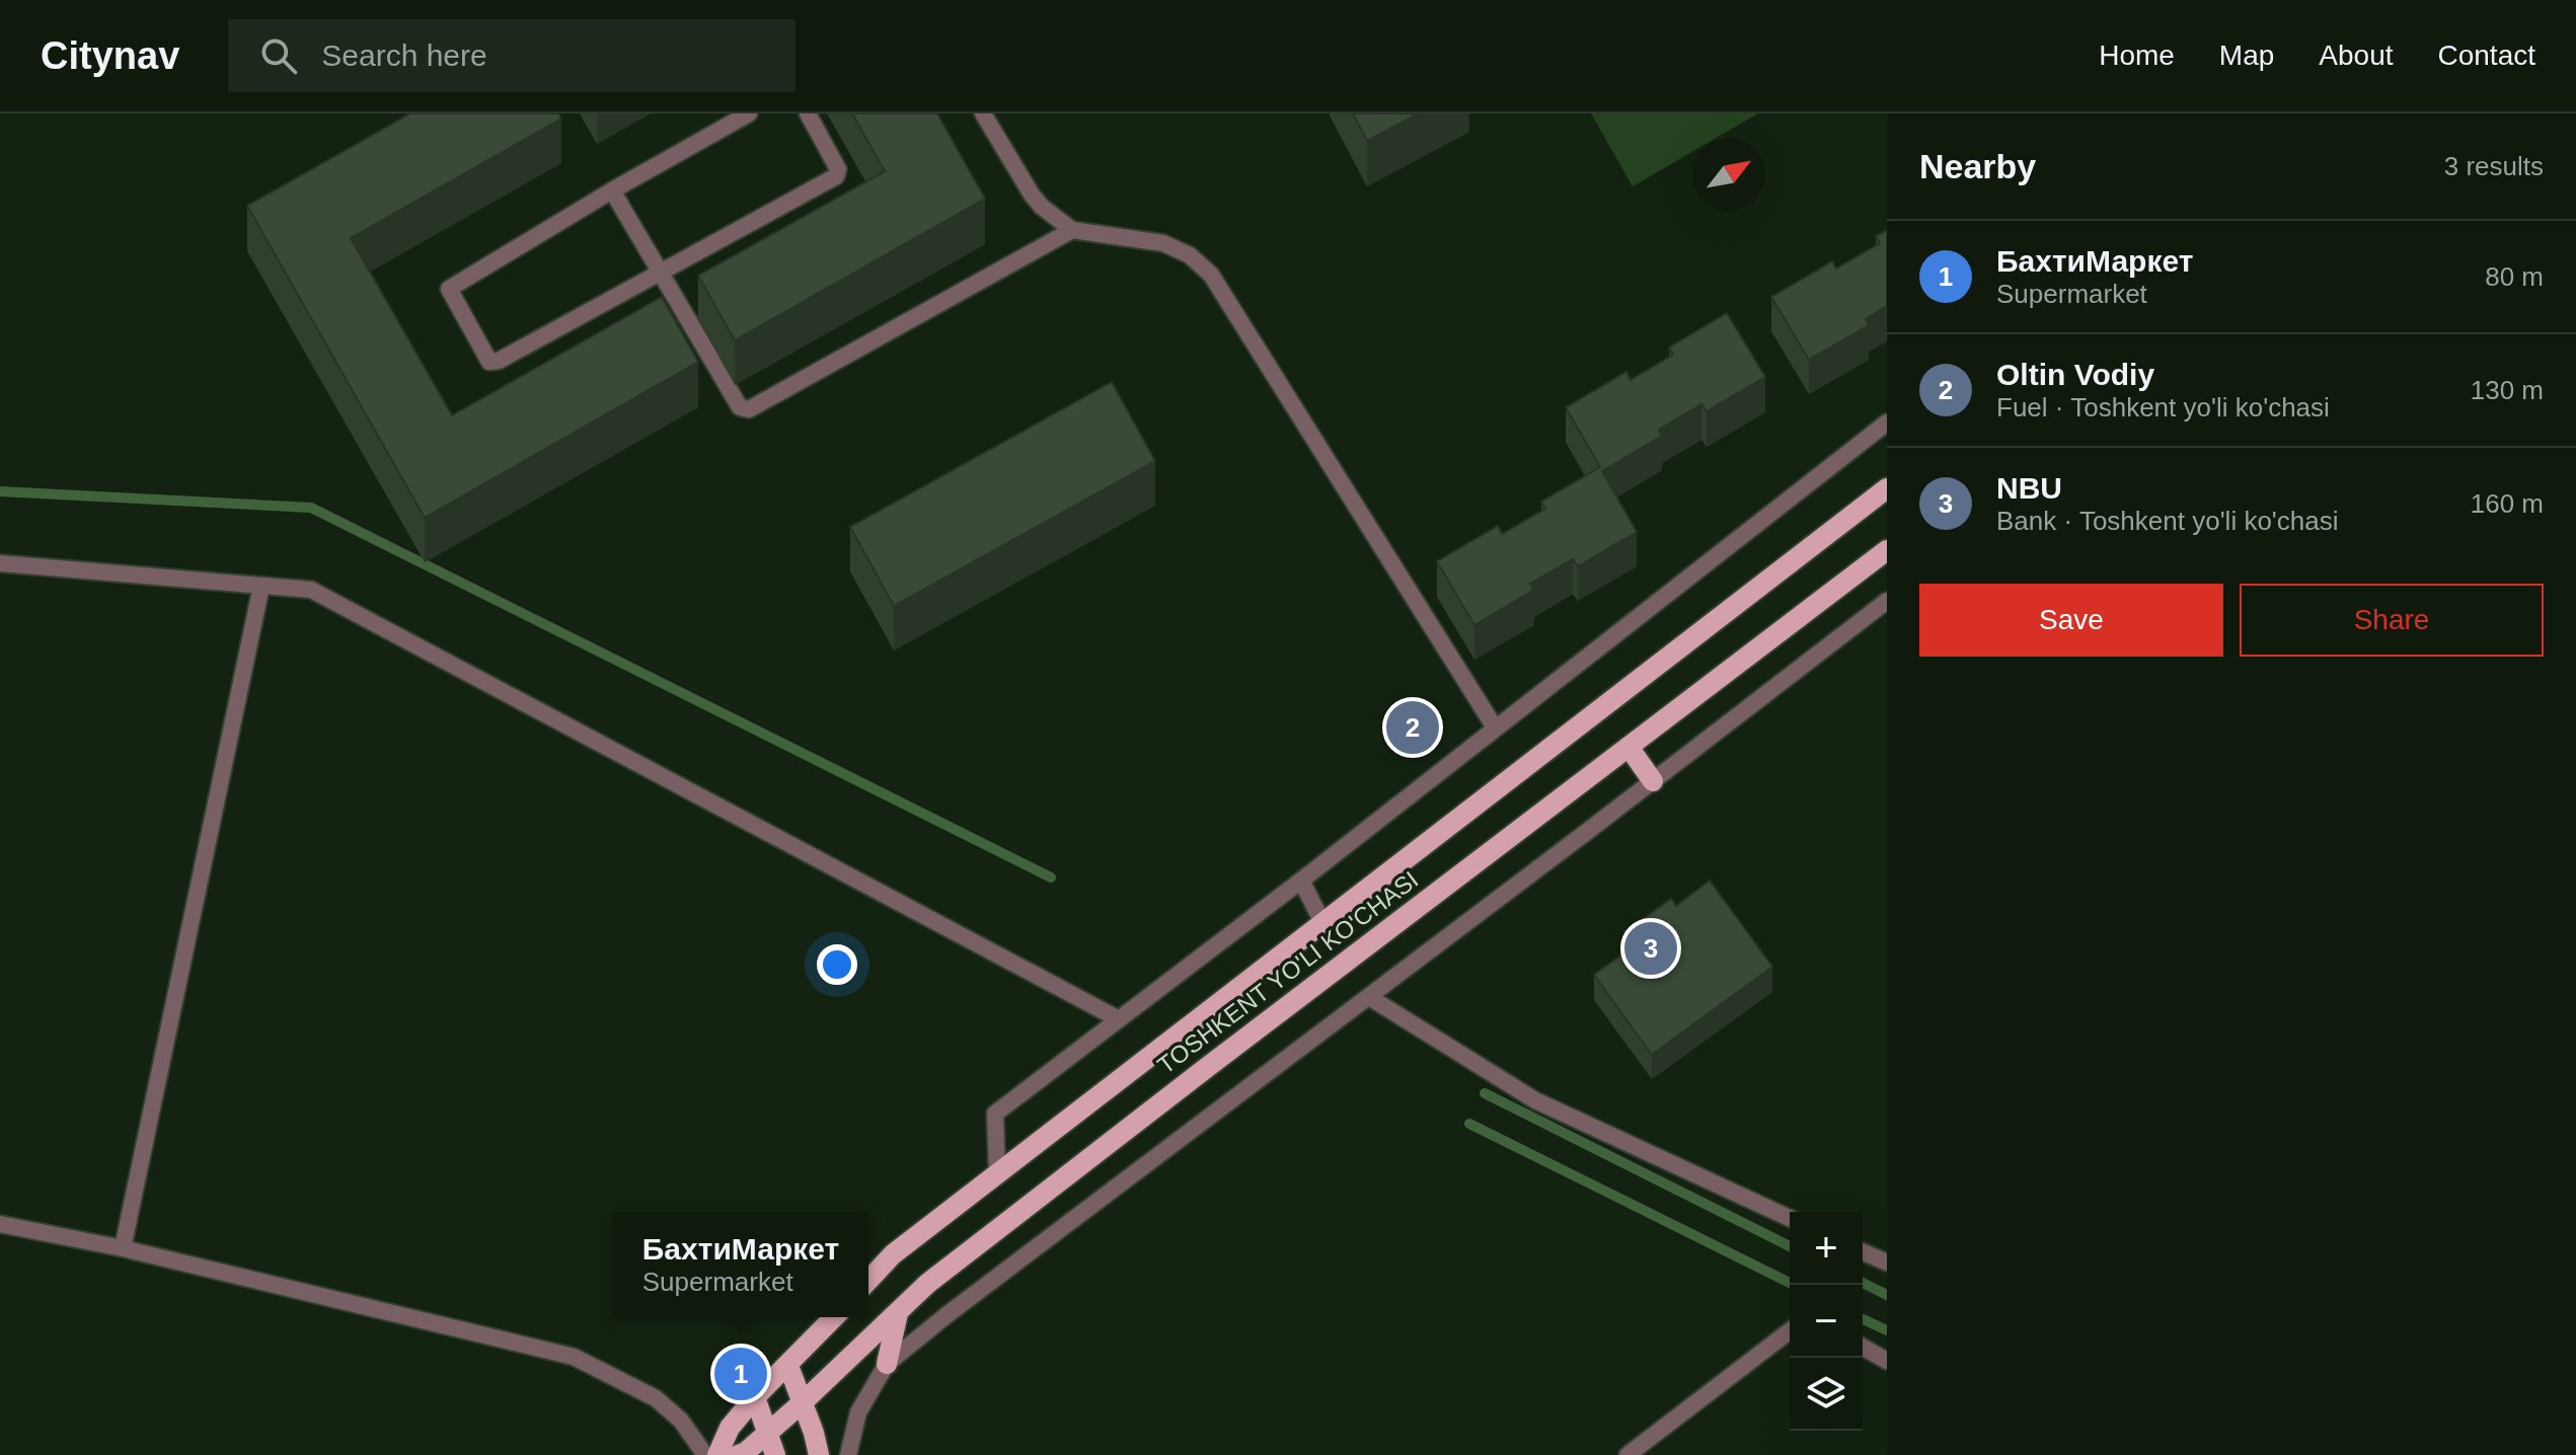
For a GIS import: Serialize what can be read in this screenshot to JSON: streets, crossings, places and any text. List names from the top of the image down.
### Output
{
  "streets": {
    "main road": ["TOSHKENT YO'LI KO'CHASI"]
  },
  "north": "top right",
  "page": {
    "header": "Citynav",
    "search": "Search here",
    "nav": [
      "Home",
      "Map",
      "About",
      "Contact"
    ],
    "heading": ["Nearby", "3 results"],
    "list": [
      {
        "mark": "1",
        "name": "БахтиМаркет",
        "note": "Supermarket",
        "value": "80 m"
      },
      {
        "mark": "2",
        "name": "Oltin Vodiy",
        "note": "Fuel · Toshkent yo'li ko'chasi",
        "value": "130 m"
      },
      {
        "mark": "3",
        "name": "NBU",
        "note": "Bank · Toshkent yo'li ko'chasi",
        "value": "160 m"
      }
    ],
    "buttons": ["Save", "Share"],
    "pins": ["2", "3", "1"],
    "map_buttons": ["+", "−"],
    "popup": ["БахтиМаркет", "Supermarket"]
  }
}
